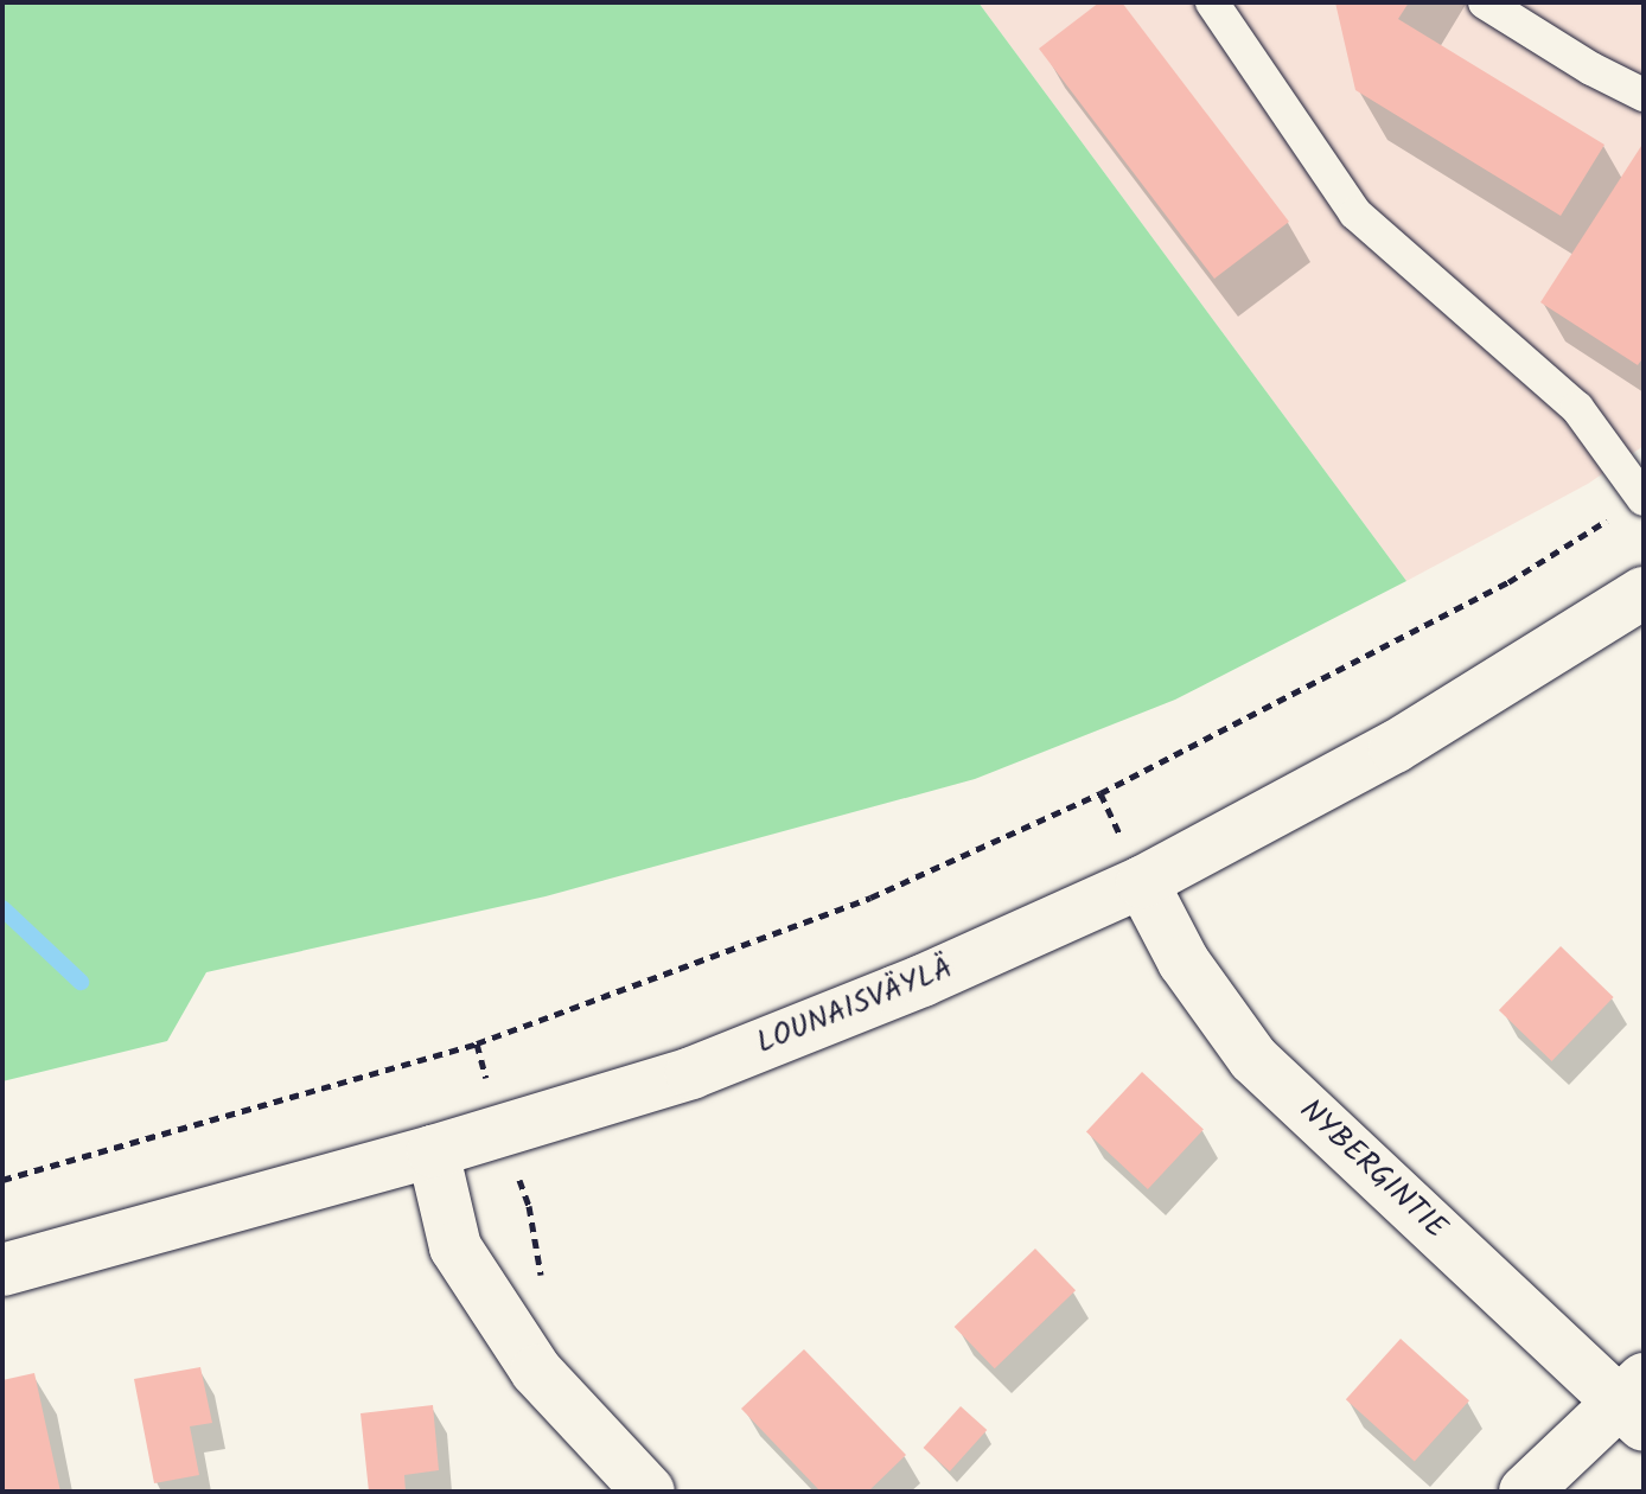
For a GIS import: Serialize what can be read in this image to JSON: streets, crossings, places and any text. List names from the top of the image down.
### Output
{
  "streets": {
    "street": ["LOUNAISVÄYLÄ", "NYBERGINTIE"]
  },
  "crossings": [
    ["LOUNAISVÄYLÄ", "NYBERGINTIE"]
  ]
}
